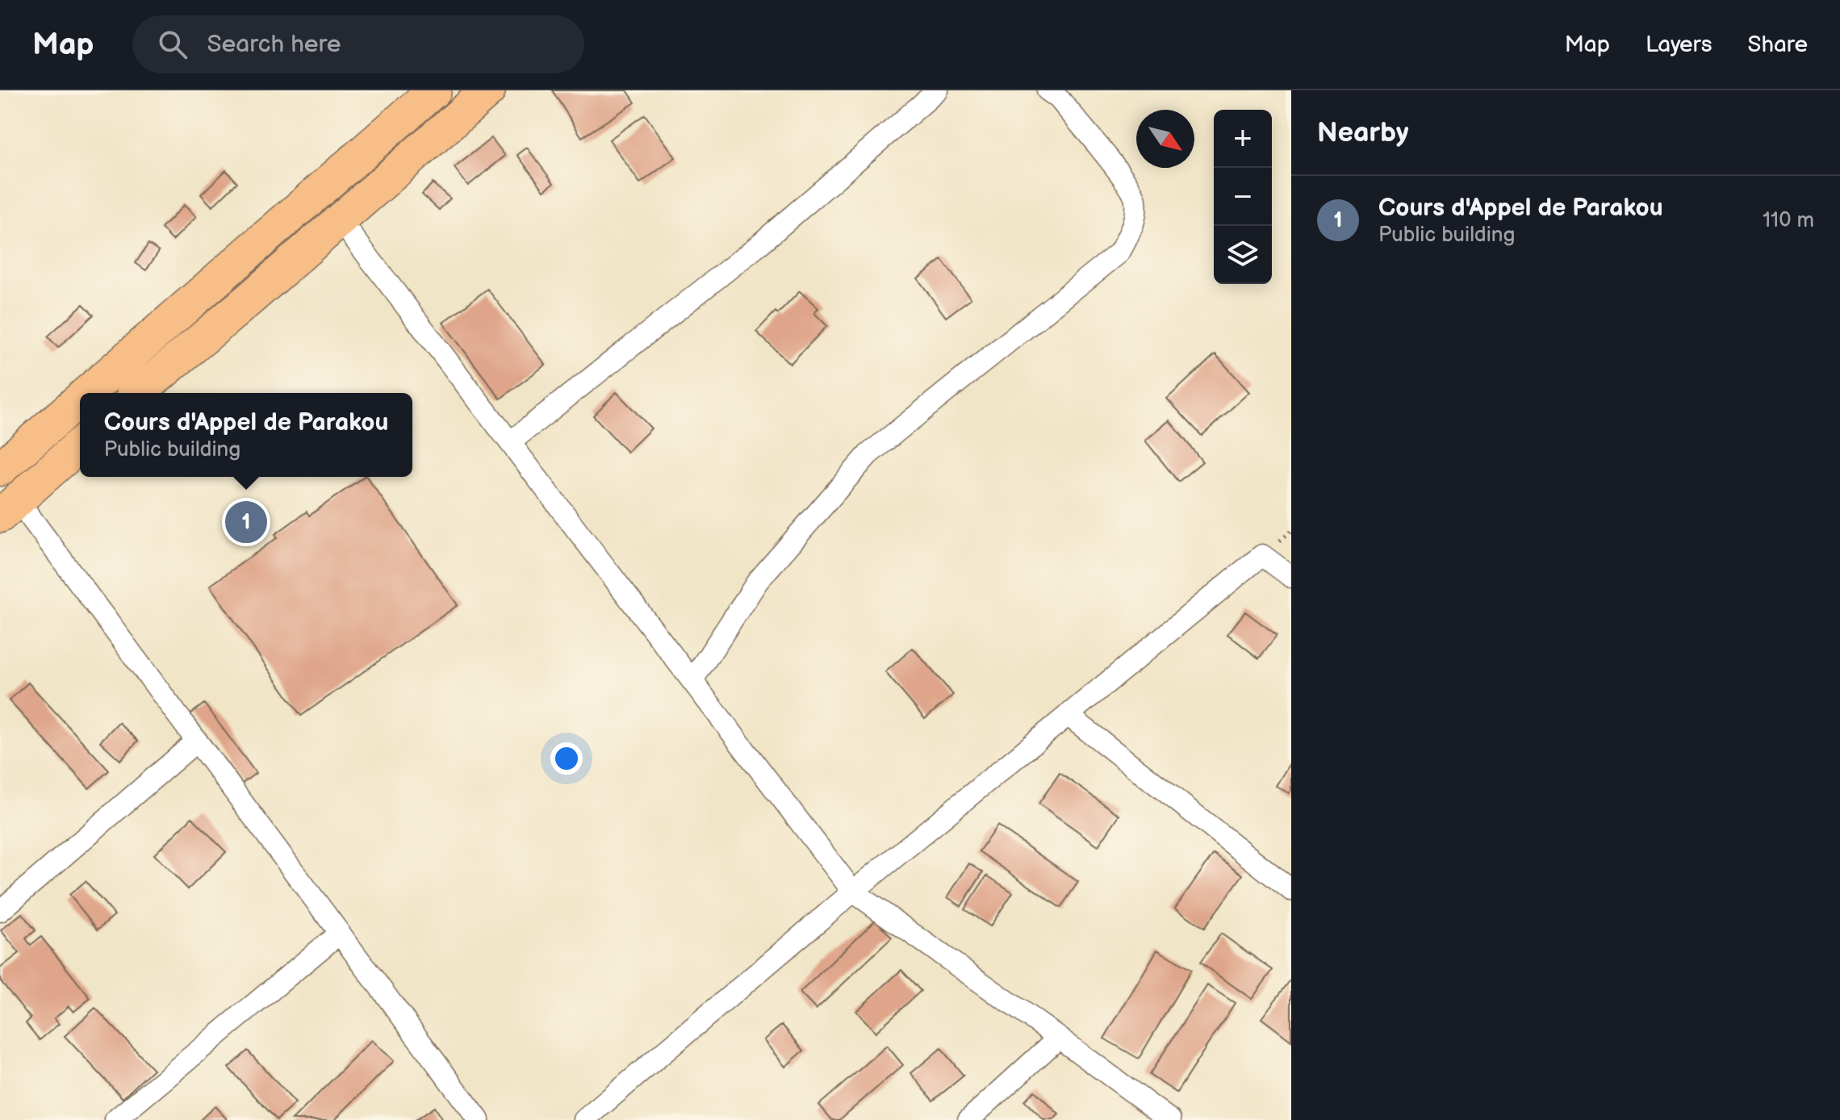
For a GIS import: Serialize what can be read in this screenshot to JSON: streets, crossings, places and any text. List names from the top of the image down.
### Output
{
  "north": "bottom right",
  "page": {
    "header": "Map",
    "search": "Search here",
    "nav": ["Map", "Layers", "Share"],
    "heading": "Nearby",
    "map_buttons": ["+", "−"],
    "list": [
      {
        "mark": "1",
        "name": "Cours d'Appel de Parakou",
        "note": "Public building",
        "value": "110 m"
      }
    ],
    "popup": ["Cours d'Appel de Parakou", "Public building"],
    "pins": "1"
  }
}
